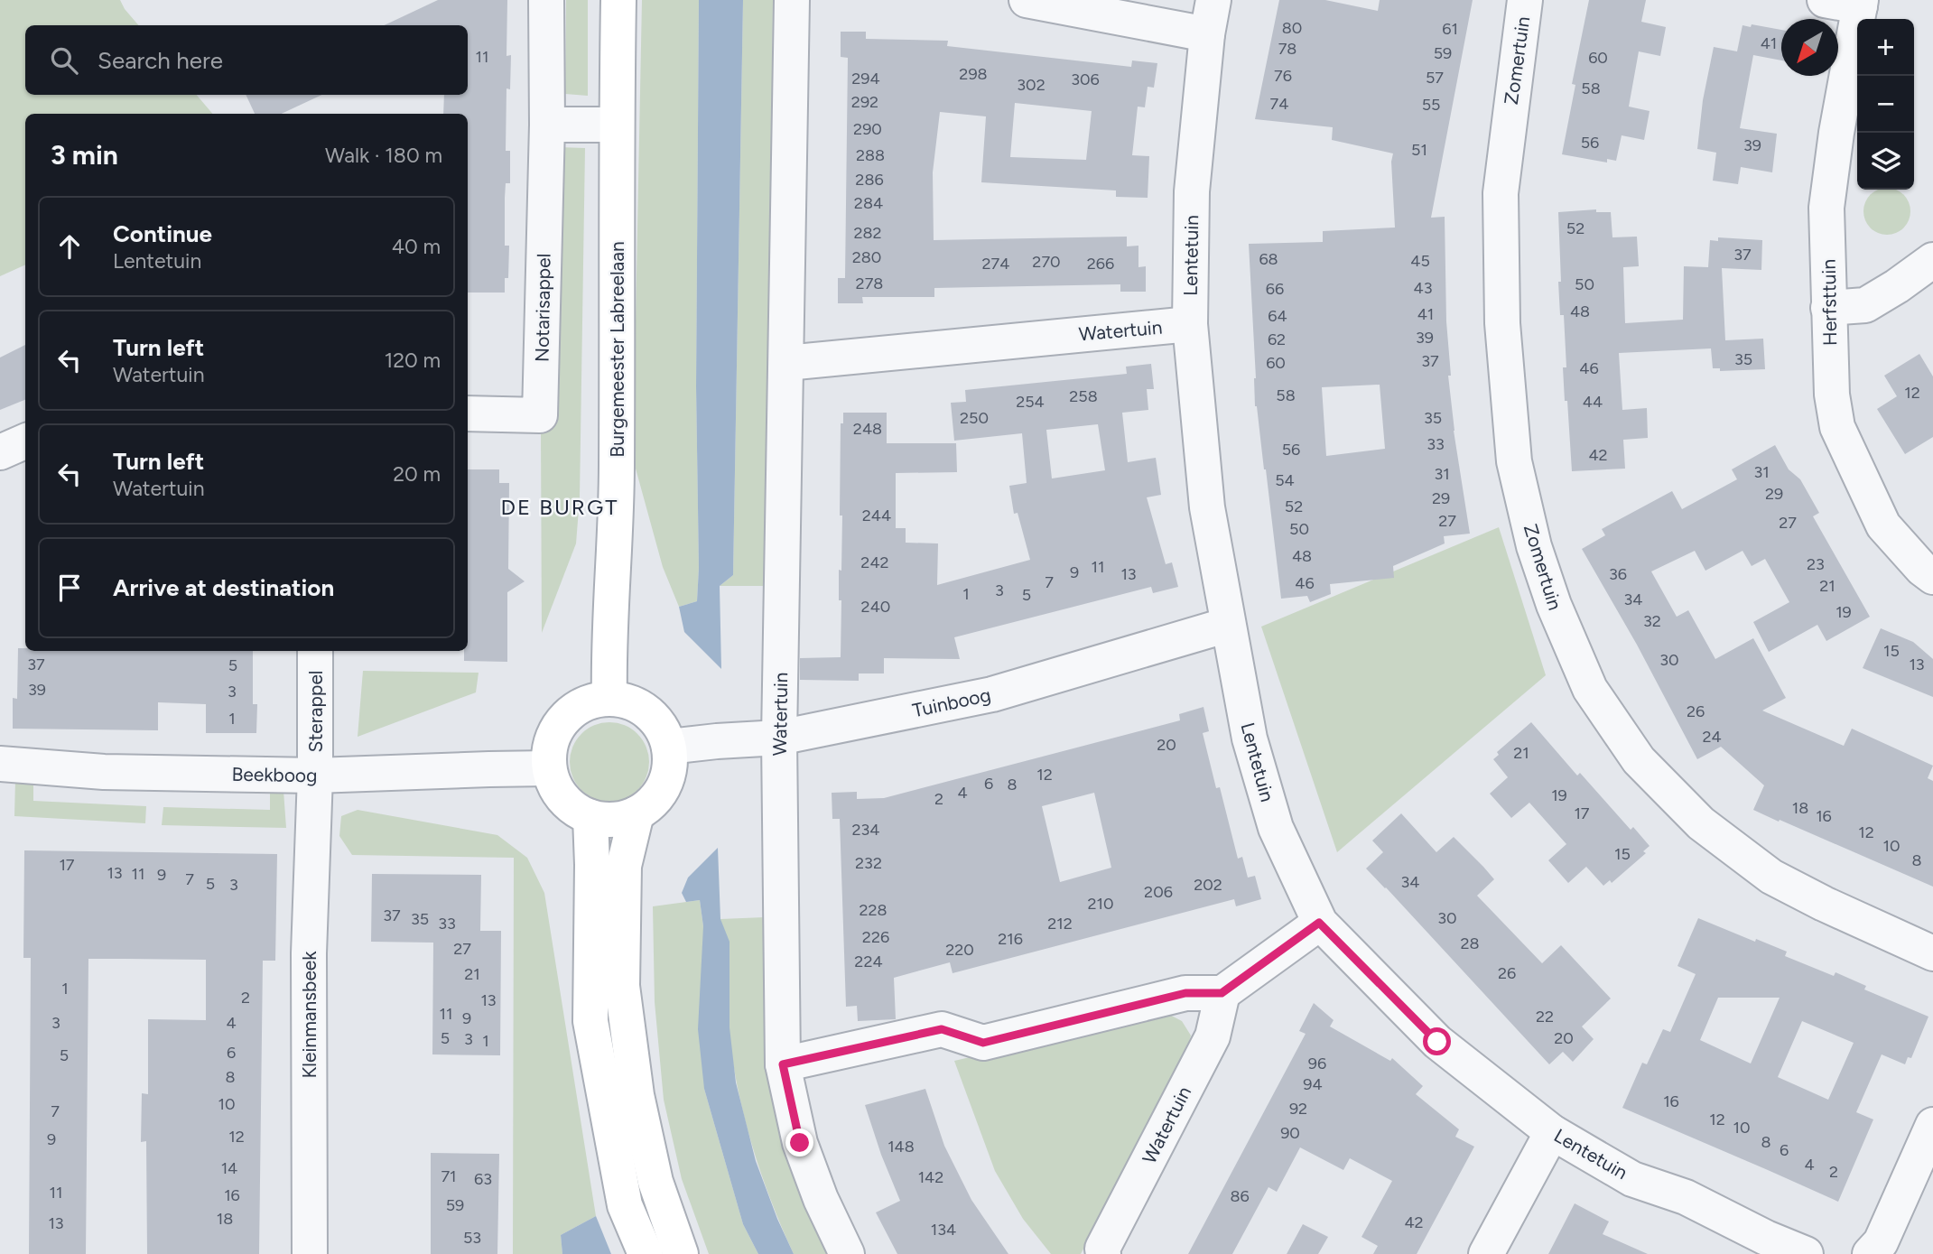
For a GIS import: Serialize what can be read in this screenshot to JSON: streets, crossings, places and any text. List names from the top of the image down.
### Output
{
  "streets": {
    "street": [
      "Zomertuin",
      "Lentetuin",
      "Herfsttuin",
      "Notarisappel",
      "Watertuin",
      "Burgemeester Labreelaan",
      "Tuinboog",
      "Sterappel",
      "Beekboog",
      "Kleinmansbeek"
    ]
  },
  "crossings": [
    ["Lentetuin", "Watertuin"],
    ["Lentetuin", "Tuinboog"],
    ["Watertuin", "Tuinboog"],
    ["Burgemeester Labreelaan", "Tuinboog"],
    ["Burgemeester Labreelaan", "Beekboog"],
    ["Tuinboog", "Beekboog"],
    ["Sterappel", "Beekboog"],
    ["Sterappel", "Kleinmansbeek"],
    ["Beekboog", "Kleinmansbeek"]
  ],
  "districts": ["DE BURGT"],
  "house_numbers": [
    "80",
    "61",
    "41",
    "78",
    "59",
    "11",
    "60",
    "298",
    "76",
    "57",
    "294",
    "306",
    "302",
    "58",
    "292",
    "74",
    "55",
    "290",
    "56",
    "39",
    "51",
    "288",
    "286",
    "284",
    "52",
    "282",
    "37",
    "280",
    "68",
    "45",
    "270",
    "274",
    "266",
    "278",
    "50",
    "43",
    "66",
    "48",
    "41",
    "64",
    "39",
    "62",
    "35",
    "37",
    "60",
    "46",
    "12",
    "58",
    "258",
    "254",
    "44",
    "250",
    "35",
    "248",
    "33",
    "56",
    "42",
    "31",
    "31",
    "54",
    "29",
    "29",
    "52",
    "244",
    "27",
    "27",
    "50",
    "48",
    "242",
    "23",
    "11",
    "9",
    "13",
    "36",
    "7",
    "46",
    "21",
    "3",
    "1",
    "5",
    "34",
    "240",
    "19",
    "32",
    "15",
    "30",
    "37",
    "13",
    "5",
    "39",
    "3",
    "26",
    "1",
    "24",
    "20",
    "21",
    "12",
    "6",
    "8",
    "4",
    "19",
    "2",
    "18",
    "17",
    "16",
    "234",
    "12",
    "10",
    "15",
    "8",
    "232",
    "17",
    "13",
    "11",
    "9",
    "7",
    "34",
    "5",
    "3",
    "202",
    "206",
    "210",
    "228",
    "37",
    "30",
    "35",
    "33",
    "212",
    "226",
    "216",
    "28",
    "27",
    "220",
    "224",
    "26",
    "21",
    "1",
    "2",
    "13",
    "11",
    "22",
    "9",
    "3",
    "4",
    "5",
    "20",
    "3",
    "1",
    "6",
    "5",
    "96",
    "8",
    "94",
    "16",
    "10",
    "92",
    "7",
    "12",
    "10",
    "90",
    "12",
    "9",
    "8",
    "148",
    "6",
    "4",
    "14",
    "2",
    "71",
    "142",
    "63",
    "11",
    "16",
    "86",
    "59",
    "18",
    "42",
    "13",
    "134",
    "53"
  ],
  "north": "bottom left",
  "page": {
    "map_buttons": ["+", "−"],
    "search": "Search here",
    "heading": ["3 min", "Walk · 180 m"],
    "list": [
      ["Continue", "Lentetuin", "40 m"],
      ["Turn left", "Watertuin", "120 m"],
      ["Turn left", "Watertuin", "20 m"],
      "Arrive at destination"
    ]
  }
}
